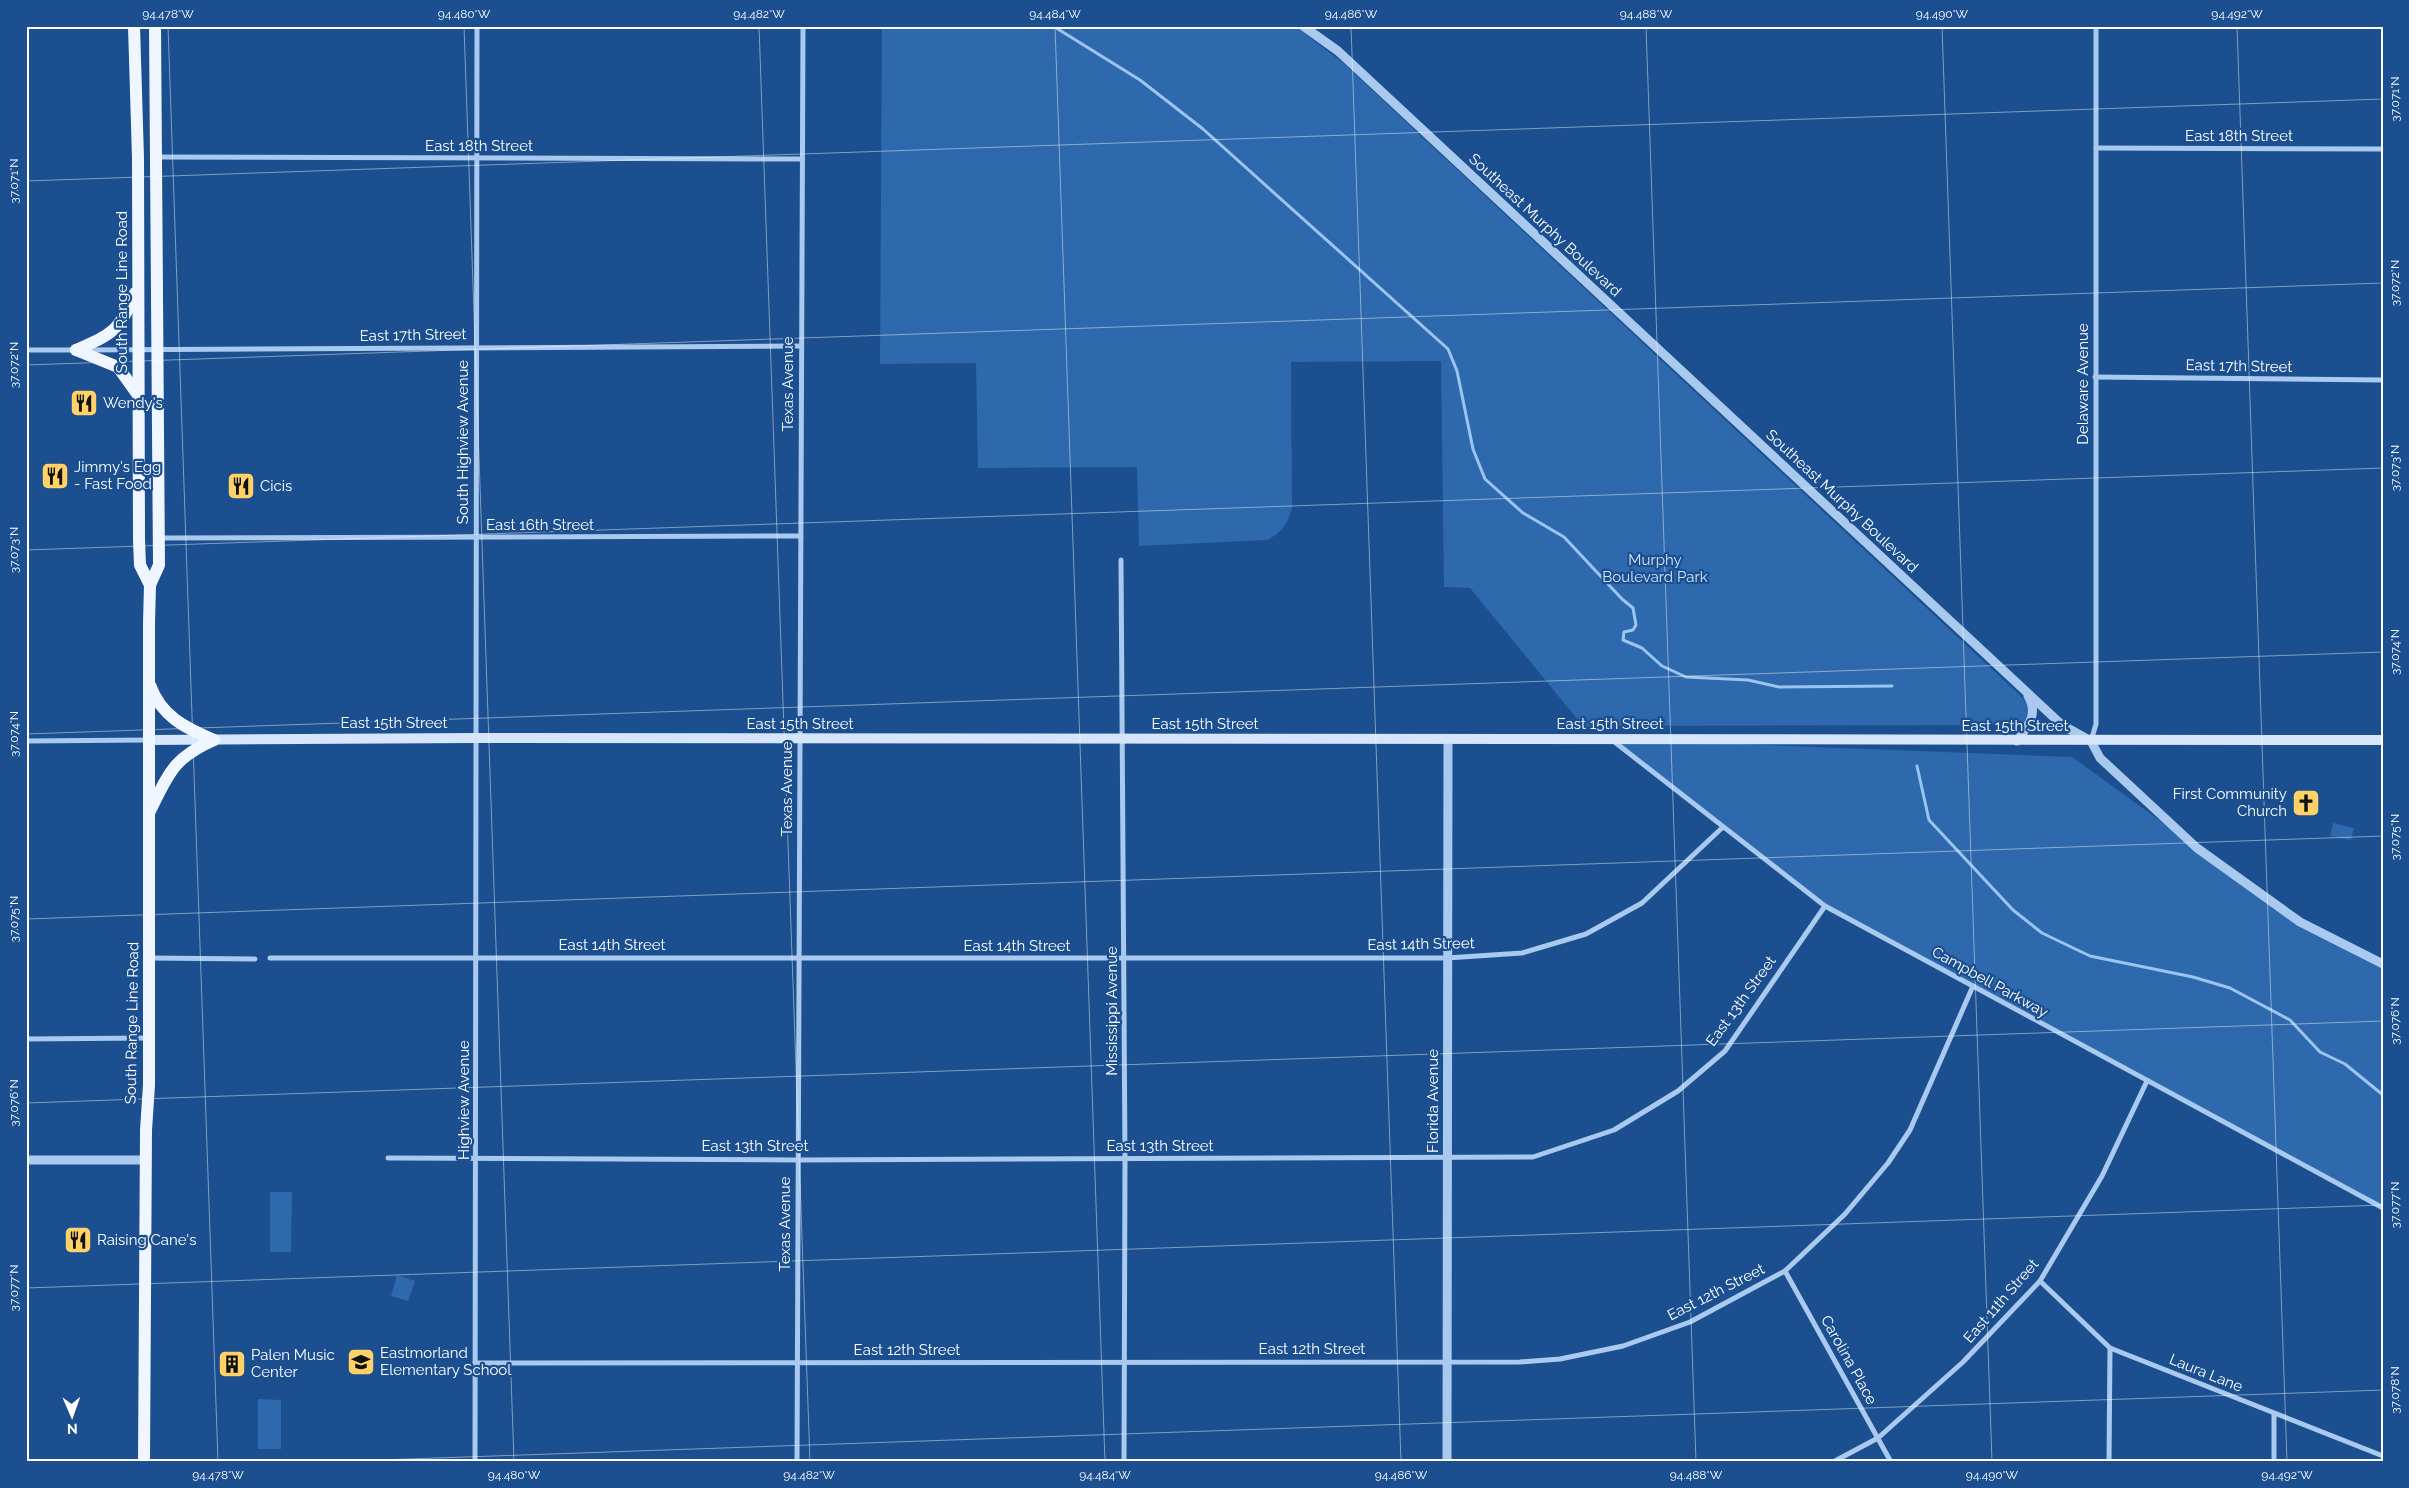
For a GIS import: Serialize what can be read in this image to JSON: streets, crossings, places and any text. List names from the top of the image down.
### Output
{
  "streets": {
    "main road": ["South Range Line Road", "East 15th Street"],
    "street": [
      "East 18th Street",
      "Southeast Murphy Boulevard",
      "East 17th Street",
      "Texas Avenue",
      "Delaware Avenue",
      "South Highview Avenue",
      "East 16th Street",
      "East 14th Street",
      "Campbell Parkway",
      "East 13th Street",
      "Mississippi Avenue",
      "Highview Avenue",
      "Florida Avenue",
      "East 12th Street",
      "East 11th Street",
      "Carolina Place",
      "Laura Lane"
    ]
  },
  "crossings": [
    ["East 18th Street", "South Range Line Road"],
    ["East 18th Street", "Texas Avenue"],
    ["East 18th Street", "Delaware Avenue"],
    ["East 18th Street", "South Highview Avenue"],
    ["Southeast Murphy Boulevard", "Delaware Avenue"],
    ["Southeast Murphy Boulevard", "East 15th Street"],
    ["South Range Line Road", "East 17th Street"],
    ["South Range Line Road", "East 16th Street"],
    ["South Range Line Road", "East 15th Street"],
    ["East 17th Street", "Texas Avenue"],
    ["East 17th Street", "Delaware Avenue"],
    ["East 17th Street", "South Highview Avenue"],
    ["Texas Avenue", "East 16th Street"],
    ["Texas Avenue", "East 15th Street"],
    ["Texas Avenue", "East 14th Street"],
    ["Texas Avenue", "East 13th Street"],
    ["Texas Avenue", "East 12th Street"],
    ["Delaware Avenue", "East 15th Street"],
    ["South Highview Avenue", "East 16th Street"],
    ["South Highview Avenue", "East 15th Street"],
    ["South Highview Avenue", "Highview Avenue"],
    ["East 15th Street", "Campbell Parkway"],
    ["East 15th Street", "Mississippi Avenue"],
    ["East 15th Street", "Highview Avenue"],
    ["East 15th Street", "Florida Avenue"],
    ["East 14th Street", "Campbell Parkway"],
    ["East 14th Street", "Mississippi Avenue"],
    ["East 14th Street", "Highview Avenue"],
    ["East 14th Street", "Florida Avenue"],
    ["Campbell Parkway", "East 13th Street"],
    ["Campbell Parkway", "East 12th Street"],
    ["Campbell Parkway", "East 11th Street"],
    ["East 13th Street", "Mississippi Avenue"],
    ["East 13th Street", "Highview Avenue"],
    ["East 13th Street", "Florida Avenue"],
    ["Mississippi Avenue", "East 12th Street"],
    ["Highview Avenue", "East 12th Street"],
    ["Florida Avenue", "East 12th Street"],
    ["East 12th Street", "Carolina Place"],
    ["East 11th Street", "Carolina Place"],
    ["East 11th Street", "Laura Lane"]
  ],
  "parks": ["Murphy Boulevard Park"],
  "places": {
    "restaurant": [
      "Wendy's",
      "Jimmy's Egg - Fast Food",
      "Cicis",
      "Raising Cane's"
    ],
    "church": ["First Community Church"],
    "school or university": ["Eastmorland Elementary School"],
    "building": ["Palen Music Center"]
  },
  "north": "bottom",
  "coordinates": [
    "94.478°W",
    "94.480°W",
    "94.482°W",
    "94.484°W",
    "94.486°W",
    "94.488°W",
    "94.490°W",
    "94.492°W",
    "37.071°N",
    "37.072°N",
    "37.073°N",
    "37.074°N",
    "37.075°N",
    "37.076°N",
    "37.077°N",
    "37.078°N"
  ]
}
